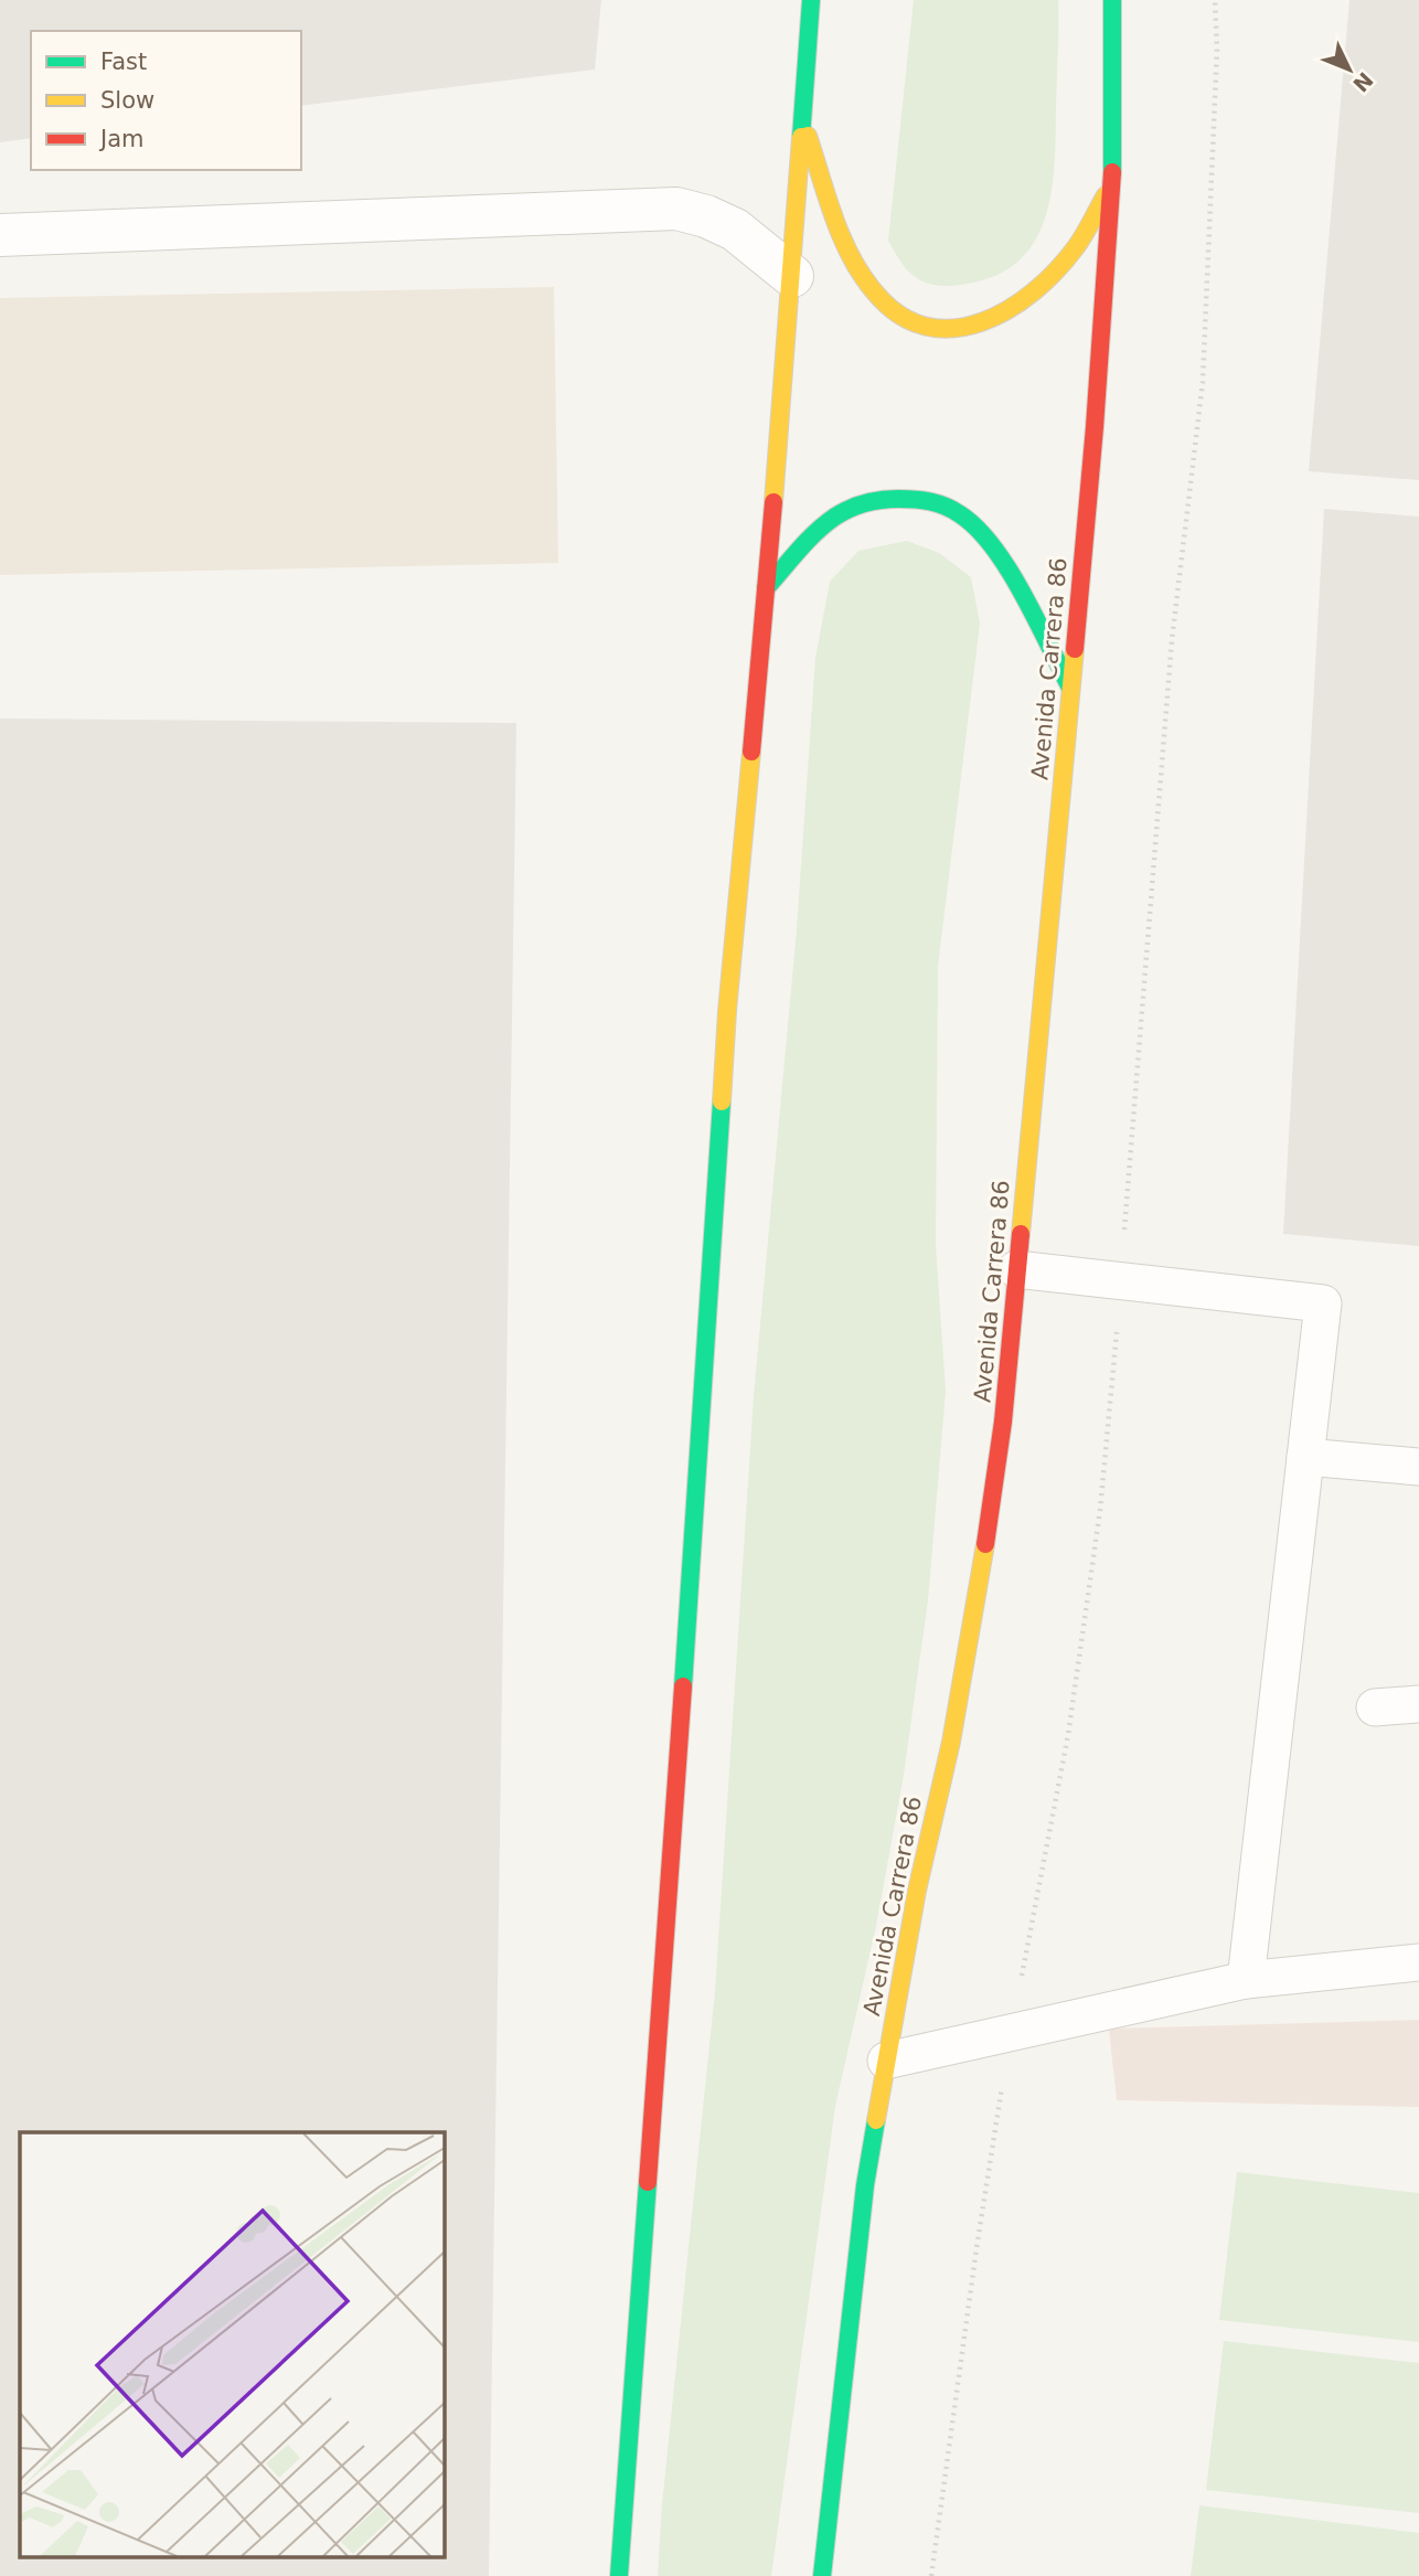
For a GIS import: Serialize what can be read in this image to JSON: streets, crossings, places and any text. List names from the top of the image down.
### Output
{
  "streets": {
    "main road": ["Avenida Carrera 86"]
  },
  "legend": ["Fast", "Slow", "Jam"],
  "north": "bottom right"
}
